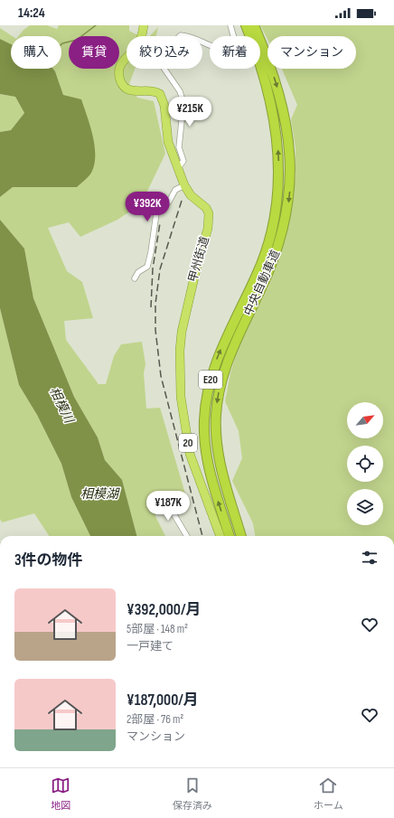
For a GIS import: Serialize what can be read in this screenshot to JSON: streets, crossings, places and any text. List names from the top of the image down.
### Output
{
  "streets": {
    "highway": [
      "甲州街道",
      "中央自動車道",
      "E20",
      "20"
    ]
  },
  "water": ["相模川", "相模湖"],
  "north": "top right",
  "page": {
    "status": "14:24",
    "chip": [
      "購入",
      "賃貸",
      "絞り込み",
      "新着",
      "マンション"
    ],
    "price": ["¥215K", "¥392K", "¥187K"],
    "heading": "3件の物件",
    "list": [
      {
        "name": "¥392,000/月",
        "note": "5部屋 · 148 m² · 一戸建て"
      },
      {
        "name": "¥187,000/月",
        "note": "2部屋 · 76 m² · マンション"
      }
    ],
    "tabs": ["地図", "保存済み", "ホーム"]
  }
}
